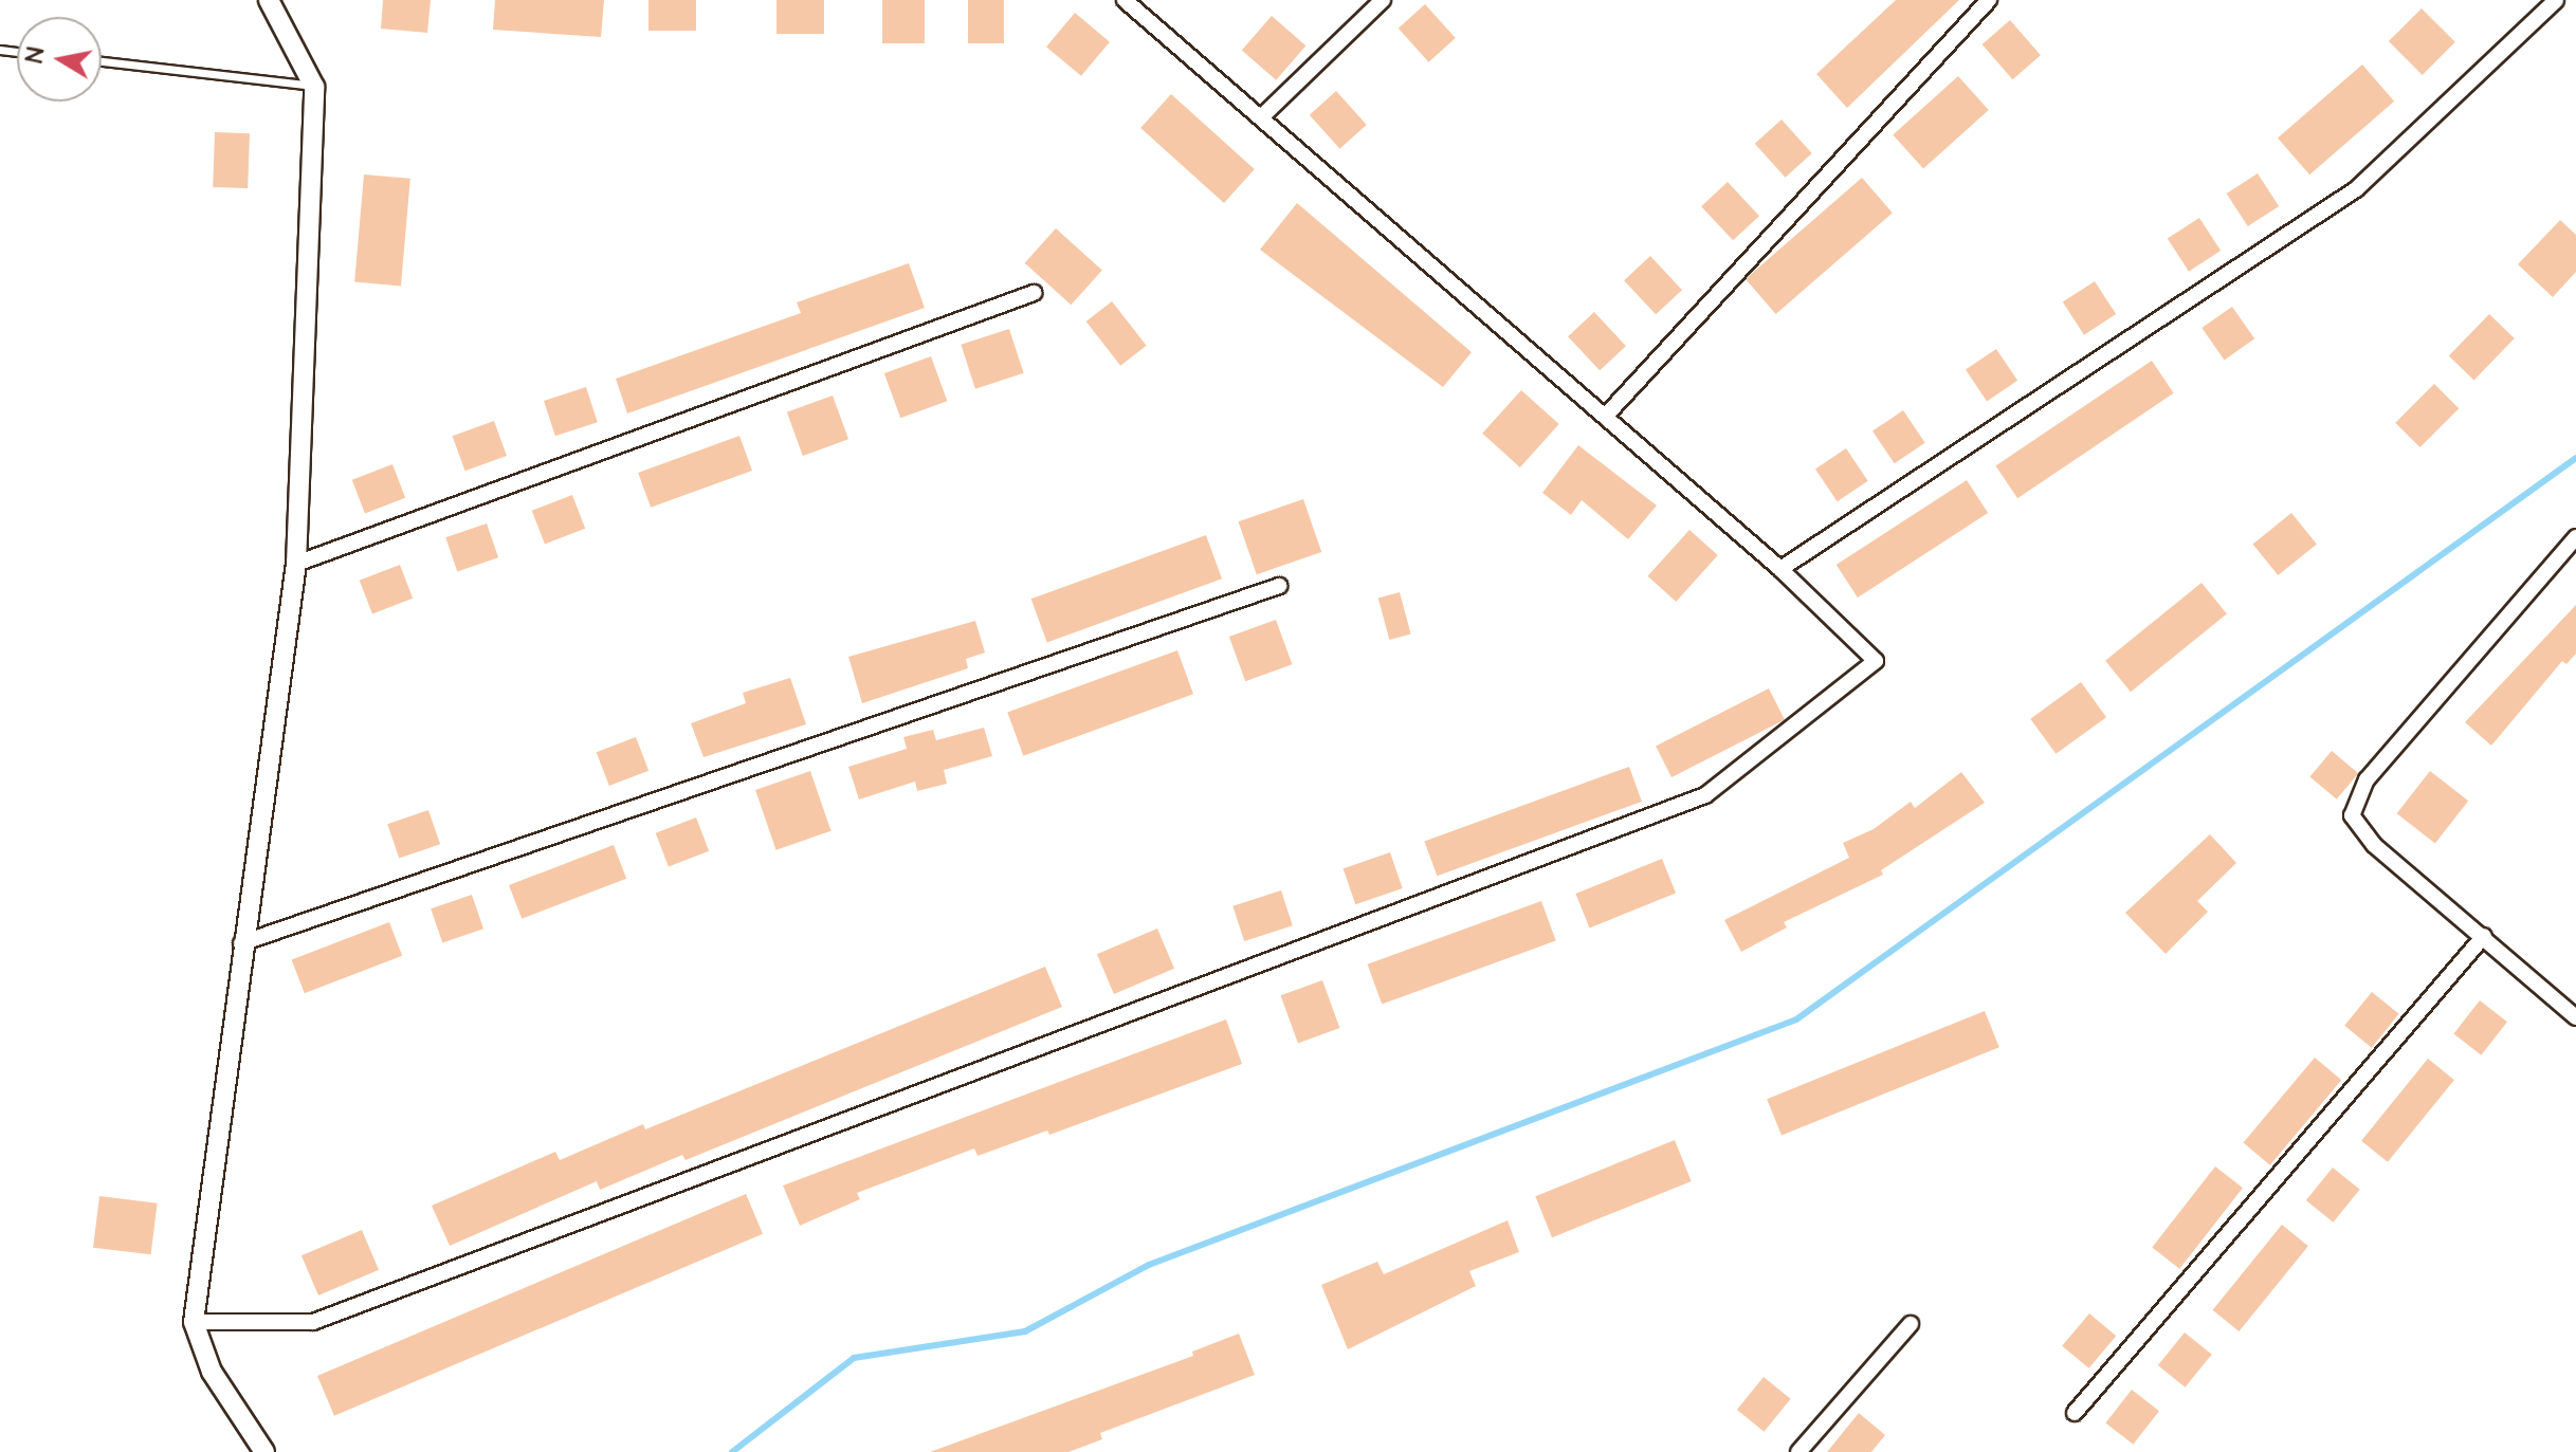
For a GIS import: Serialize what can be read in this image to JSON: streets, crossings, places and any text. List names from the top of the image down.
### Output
{
  "north": "left"
}
